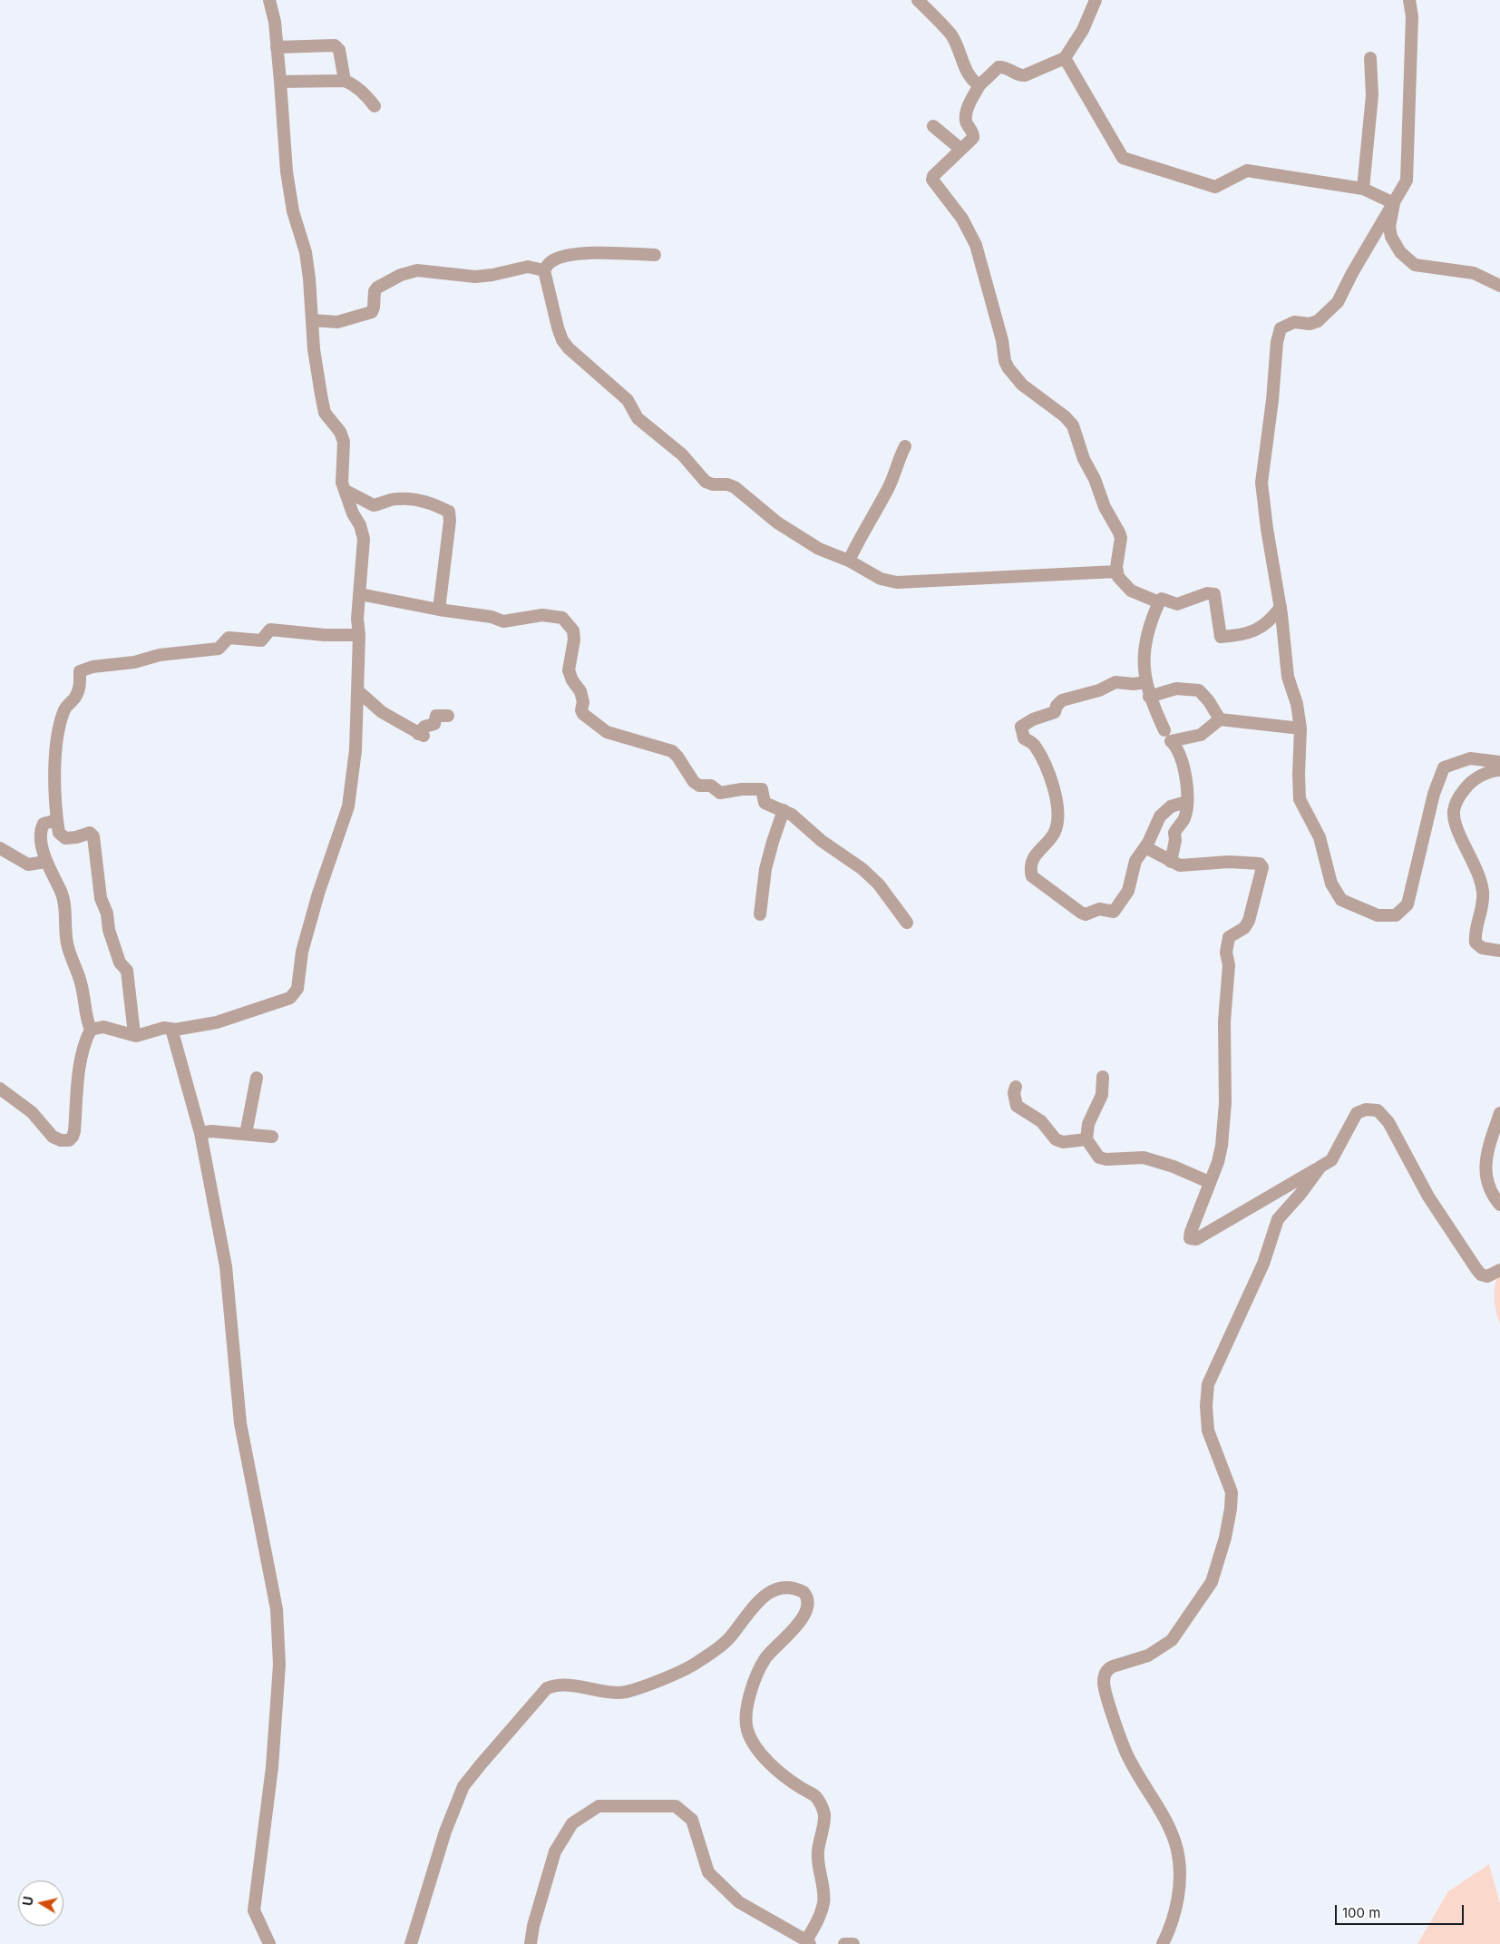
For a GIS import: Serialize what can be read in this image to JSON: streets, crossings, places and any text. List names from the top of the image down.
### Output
{
  "scale_bar": "100 m",
  "north": "left"
}
